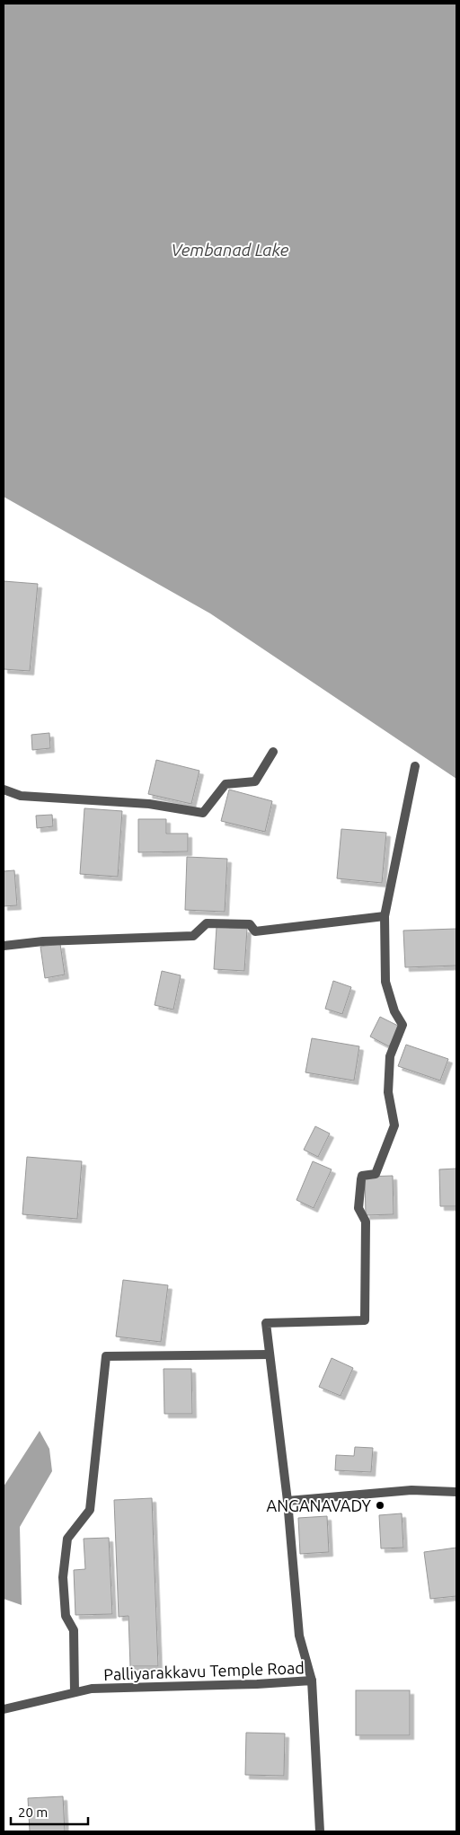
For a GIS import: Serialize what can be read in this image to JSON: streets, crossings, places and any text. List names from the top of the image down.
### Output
{
  "streets": {
    "street": ["Palliyarakkavu Temple Road"]
  },
  "water": ["Vembanad Lake"],
  "places": ["ANGANAVADY"],
  "scale_bar": "20 m"
}
